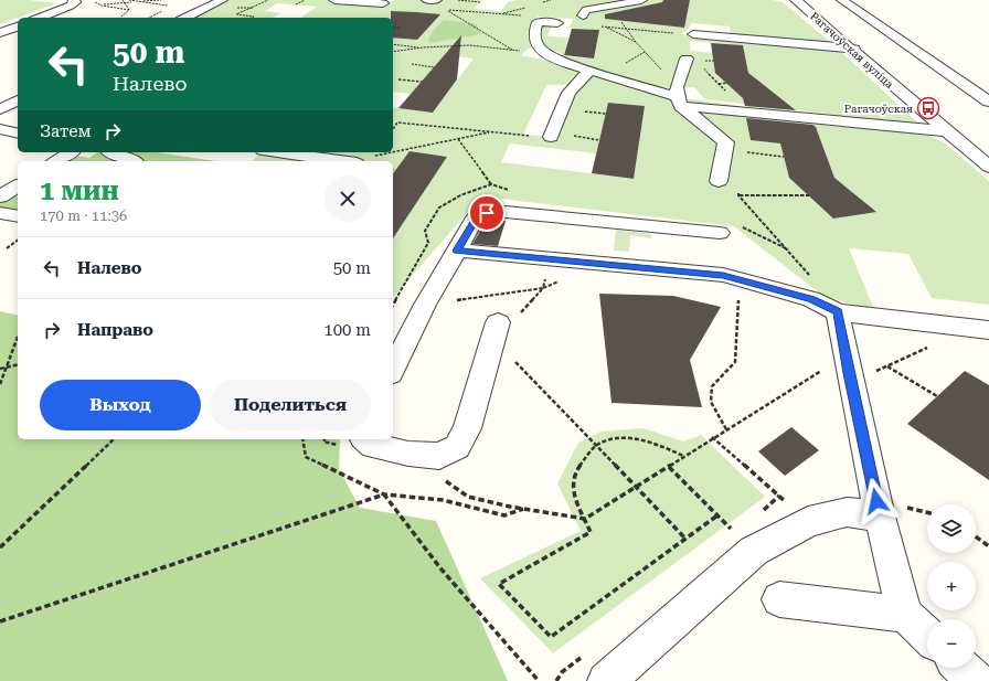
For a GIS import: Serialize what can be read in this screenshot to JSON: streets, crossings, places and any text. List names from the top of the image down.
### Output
{
  "streets": {
    "street": ["Рагачоўская вуліца"]
  },
  "places": {
    "bus stop": ["Рагачоўская"]
  },
  "page": {
    "turn": ["50 m", "Налево"],
    "then": "Затем",
    "heading": ["1 мин", "170 m · 11:36"],
    "list": [
      {
        "name": "Налево",
        "value": "50 m"
      },
      {
        "name": "Направо",
        "value": "100 m"
      }
    ],
    "buttons": ["Выход", "Поделиться"],
    "map_buttons": ["+", "−"]
  }
}
